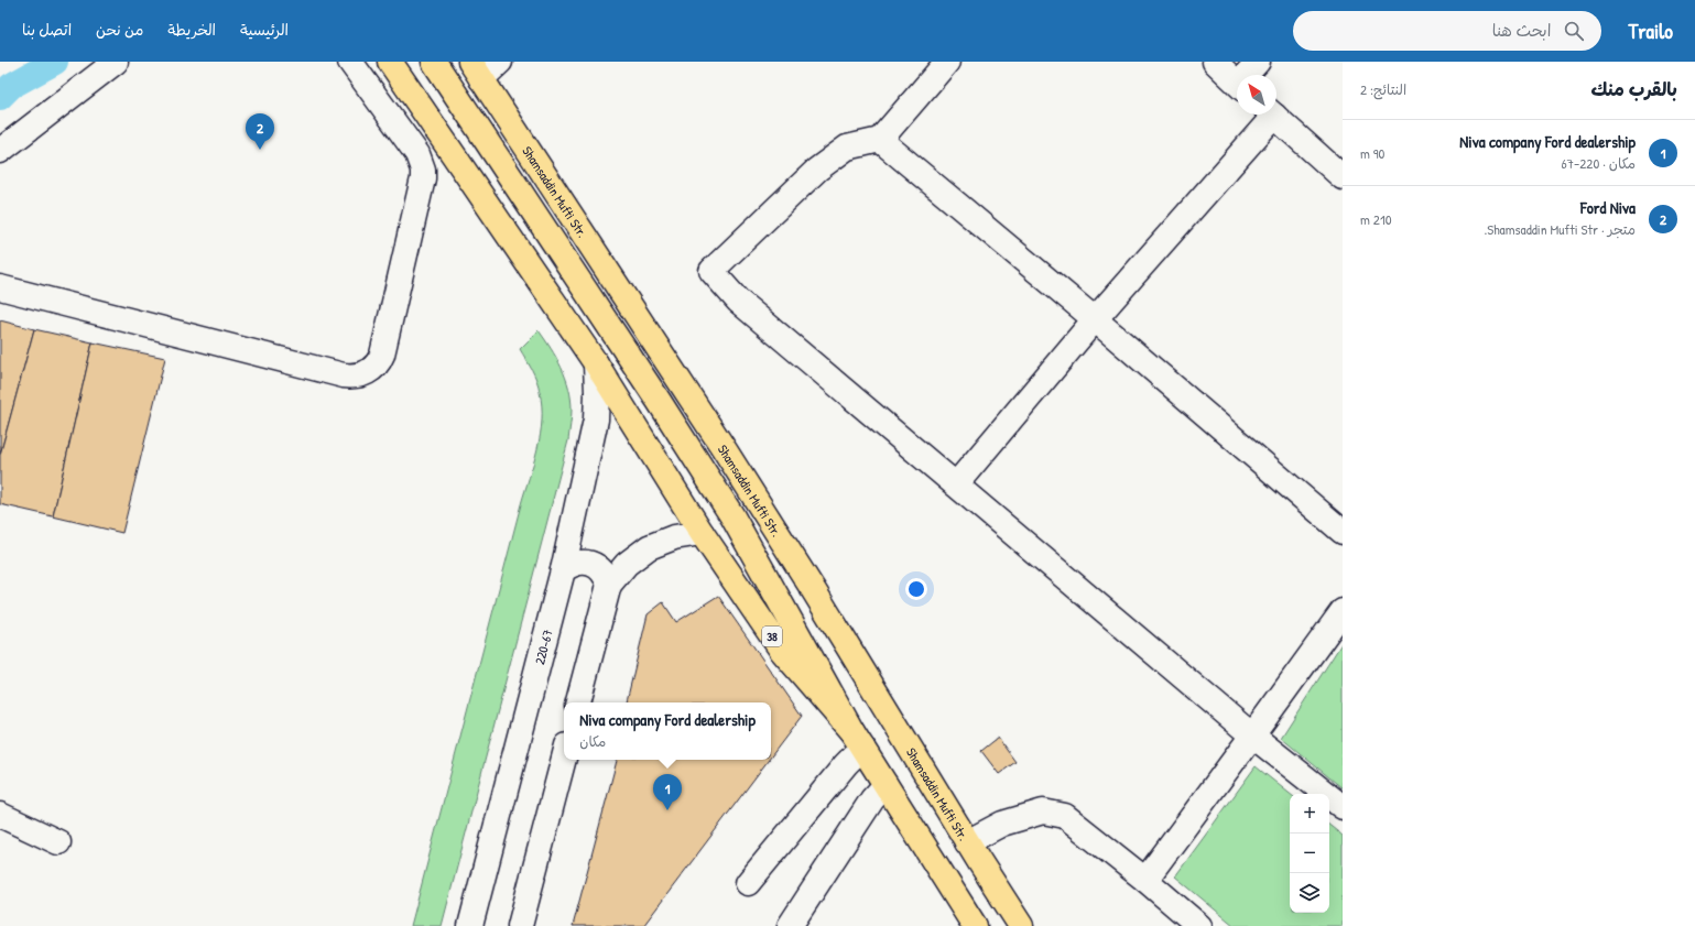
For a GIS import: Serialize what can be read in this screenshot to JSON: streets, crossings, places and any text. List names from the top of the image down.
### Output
{
  "streets": {
    "main road": ["Shamsaddin Mufti Str.", "38"],
    "street": ["220-67"]
  },
  "north": "top left",
  "page": {
    "header": "Trailo",
    "search": "ابحث هنا",
    "nav": [
      "الرئيسية",
      "الخريطة",
      "من نحن",
      "اتصل بنا"
    ],
    "heading": ["بالقرب منك", "النتائج: 2"],
    "pins": ["2", "1"],
    "list": [
      {
        "mark": "1",
        "name": "Niva company Ford dealership",
        "note": "مكان · 220-67",
        "value": "90 m"
      },
      {
        "mark": "2",
        "name": "Ford Niva",
        "note": "متجر · Shamsaddin Mufti Str.",
        "value": "210 m"
      }
    ],
    "popup": ["Niva company Ford dealership", "مكان"],
    "map_buttons": ["+", "−"]
  }
}
